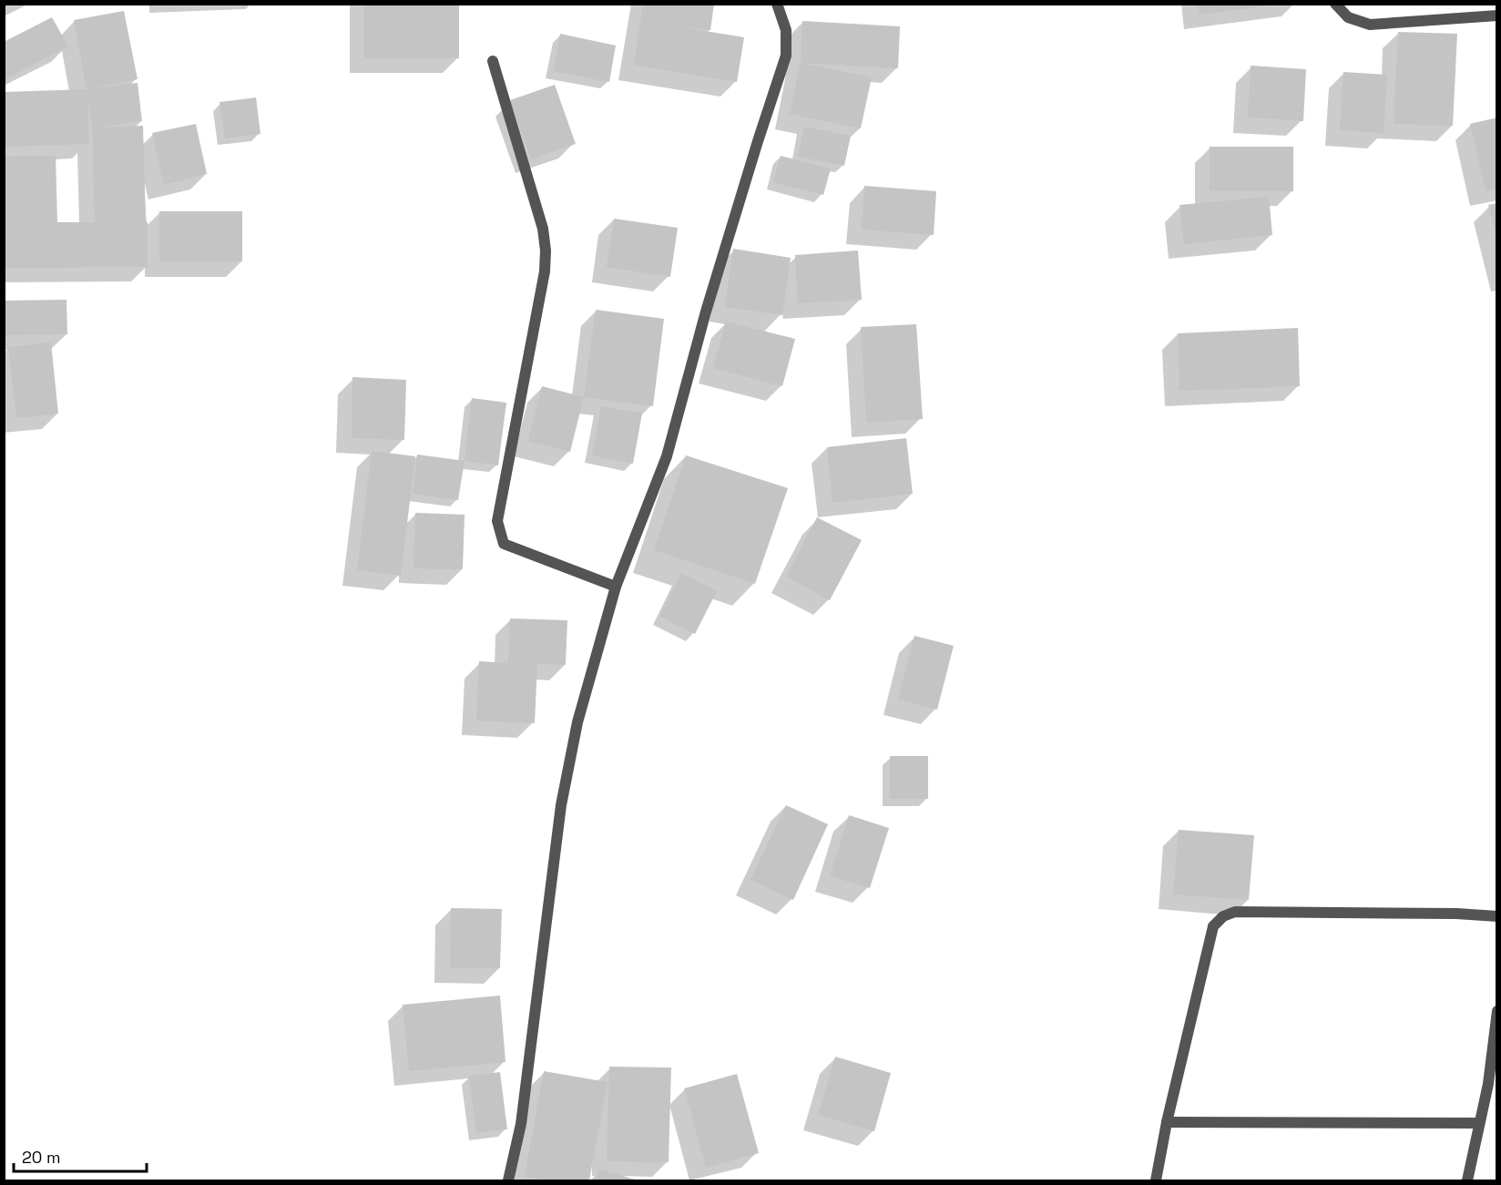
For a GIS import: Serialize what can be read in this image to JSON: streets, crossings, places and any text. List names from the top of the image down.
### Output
{
  "scale_bar": "20 m"
}
